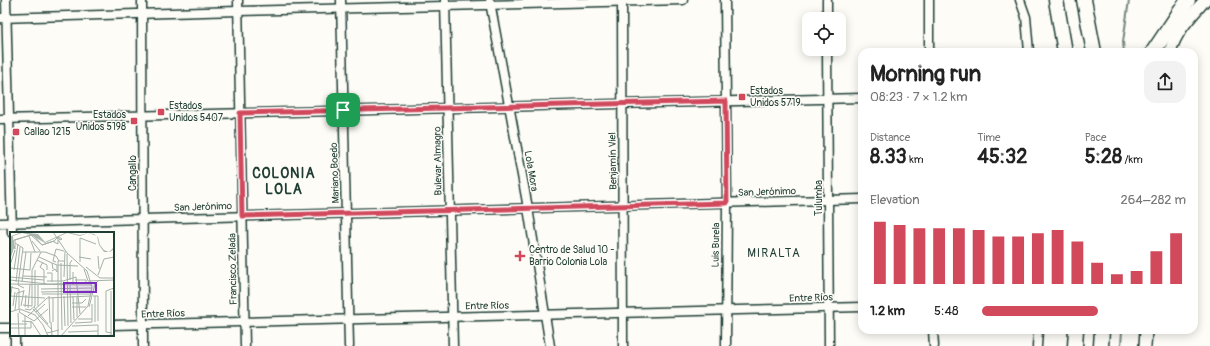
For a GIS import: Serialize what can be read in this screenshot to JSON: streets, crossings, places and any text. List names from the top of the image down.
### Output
{
  "streets": {
    "street": [
      "Bulevar Almagro",
      "Benjamín Viel",
      "Lola Mora",
      "Cangallo",
      "Mariano Boedo",
      "San Jerónimo",
      "Tulumba",
      "Luis Burela",
      "Francisco Zelada",
      "Entre Ríos"
    ]
  },
  "crossings": [
    ["Bulevar Almagro", "San Jerónimo"],
    ["Bulevar Almagro", "Entre Ríos"],
    ["Benjamín Viel", "San Jerónimo"],
    ["Benjamín Viel", "Entre Ríos"],
    ["Lola Mora", "San Jerónimo"],
    ["Lola Mora", "Entre Ríos"],
    ["Cangallo", "San Jerónimo"],
    ["Cangallo", "Entre Ríos"],
    ["Mariano Boedo", "San Jerónimo"],
    ["Mariano Boedo", "Entre Ríos"],
    ["San Jerónimo", "Tulumba"],
    ["San Jerónimo", "Luis Burela"],
    ["San Jerónimo", "Francisco Zelada"],
    ["Tulumba", "Entre Ríos"],
    ["Luis Burela", "Entre Ríos"],
    ["Francisco Zelada", "Entre Ríos"]
  ],
  "districts": ["COLONIA LOLA", "MIRALTA"],
  "places": {
    "transit": [
      "Estados Unidos 5719",
      "Estados Unidos 5407",
      "Estados Unidos 5198",
      "Callao 1215"
    ],
    "health": ["Centro de Salud 10 - Barrio Colonia Lola"]
  },
  "page": {
    "heading": ["Morning run", "08:23 · 7 × 1.2 km"],
    "stats": [
      ["Distance", "8.33 km"],
      ["Time", "45:32"],
      ["Pace", "5:28 /km"]
    ],
    "chart": ["Elevation", "264–282 m"],
    "list": [
      {
        "name": "1.2 km",
        "note": "5:48"
      }
    ]
  }
}
